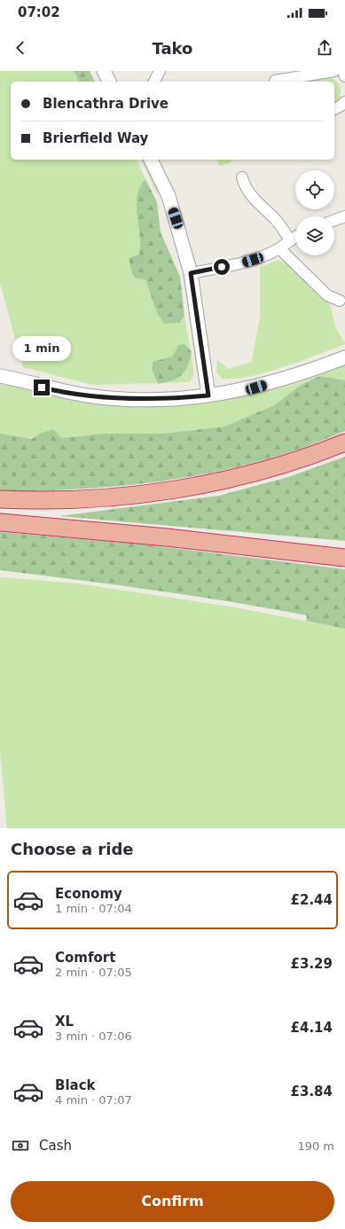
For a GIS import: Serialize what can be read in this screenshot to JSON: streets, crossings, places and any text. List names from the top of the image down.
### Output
{
  "page": {
    "status": "07:02",
    "header": "Tako",
    "banner": ["Blencathra Drive", "Brierfield Way"],
    "bubble": "1 min",
    "heading": "Choose a ride",
    "list": [
      {
        "name": "Economy",
        "note": "1 min · 07:04",
        "value": "£2.44"
      },
      {
        "name": "Comfort",
        "note": "2 min · 07:05",
        "value": "£3.29"
      },
      {
        "name": "XL",
        "note": "3 min · 07:06",
        "value": "£4.14"
      },
      {
        "name": "Black",
        "note": "4 min · 07:07",
        "value": "£3.84"
      }
    ],
    "pay": ["Cash", "190 m"],
    "buttons": "Confirm"
  }
}
